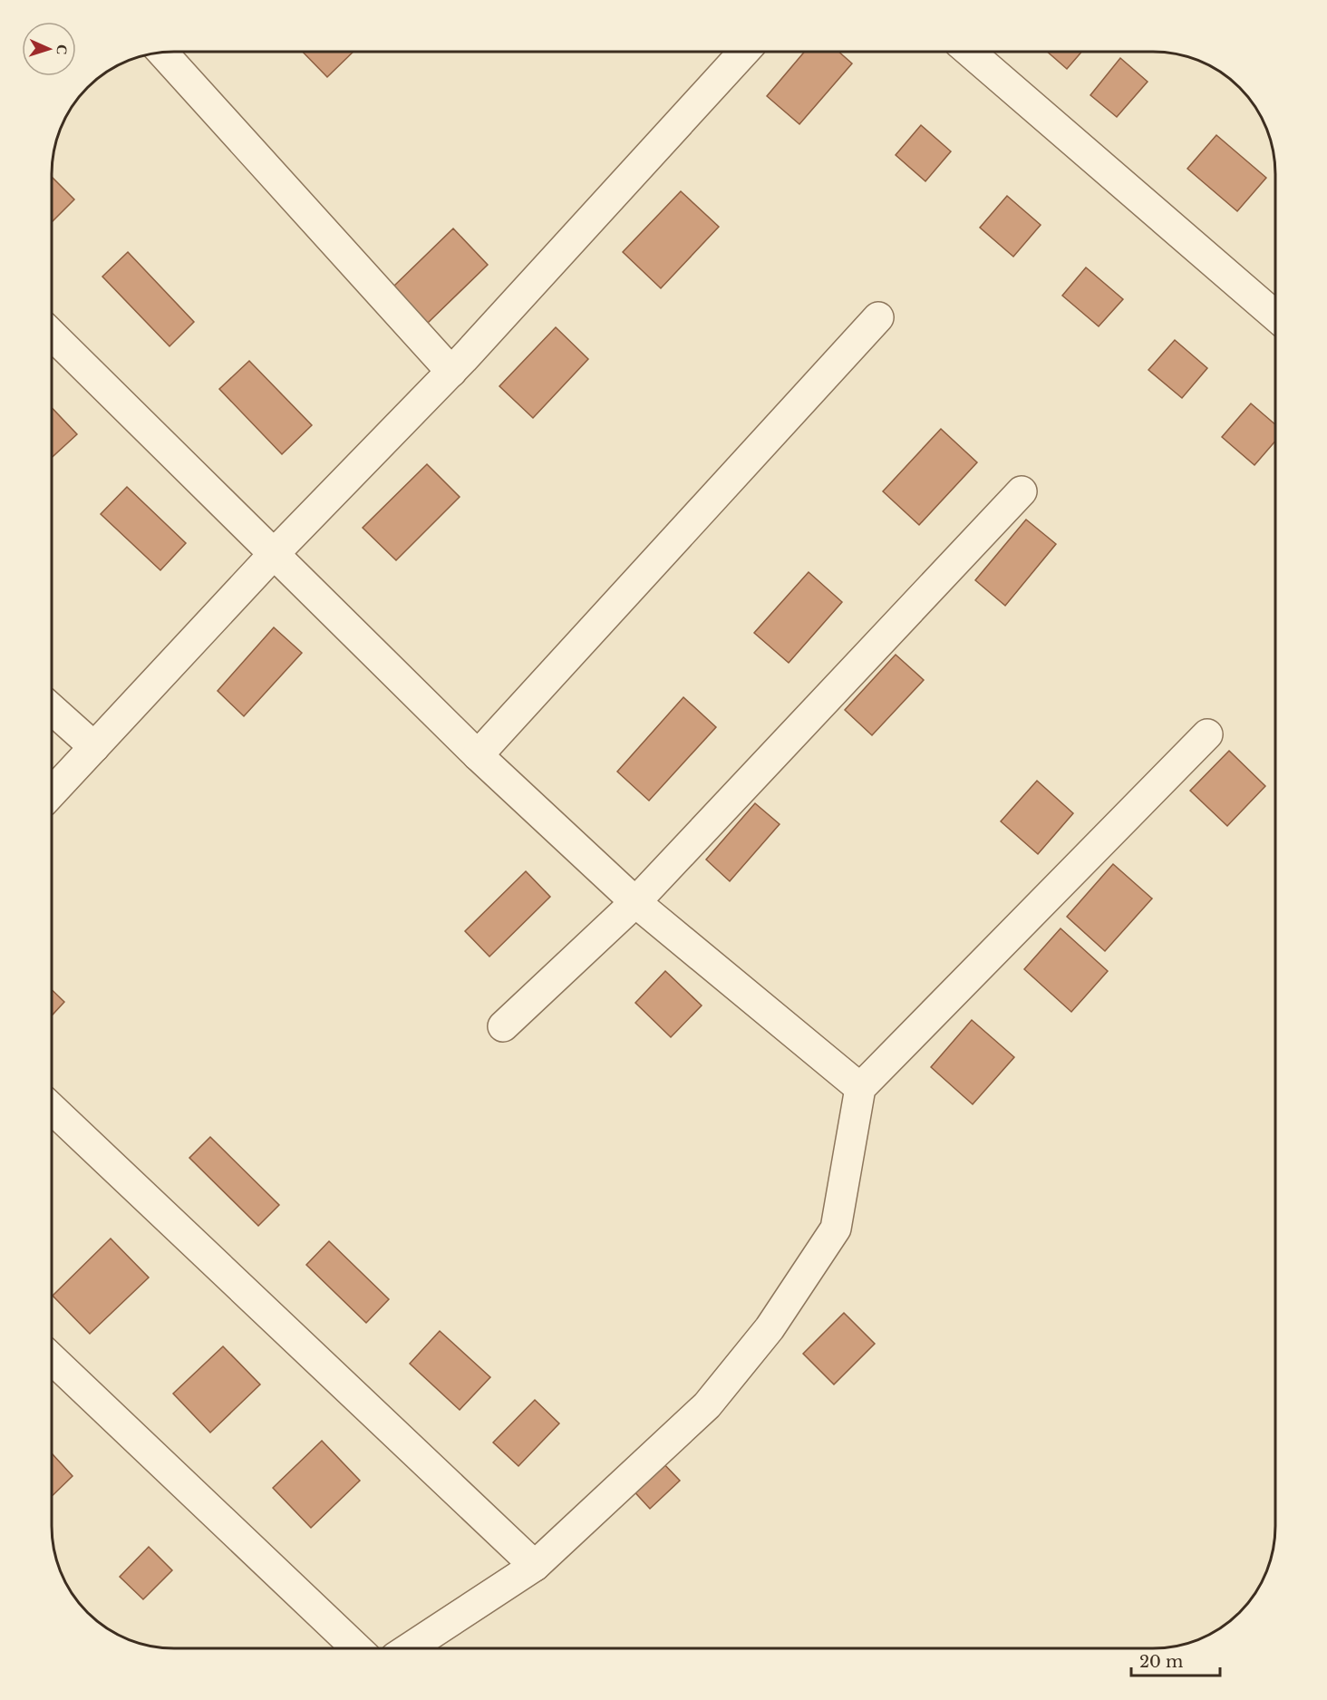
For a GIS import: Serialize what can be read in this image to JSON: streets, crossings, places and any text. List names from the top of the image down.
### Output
{
  "scale_bar": "20 m",
  "north": "right"
}
